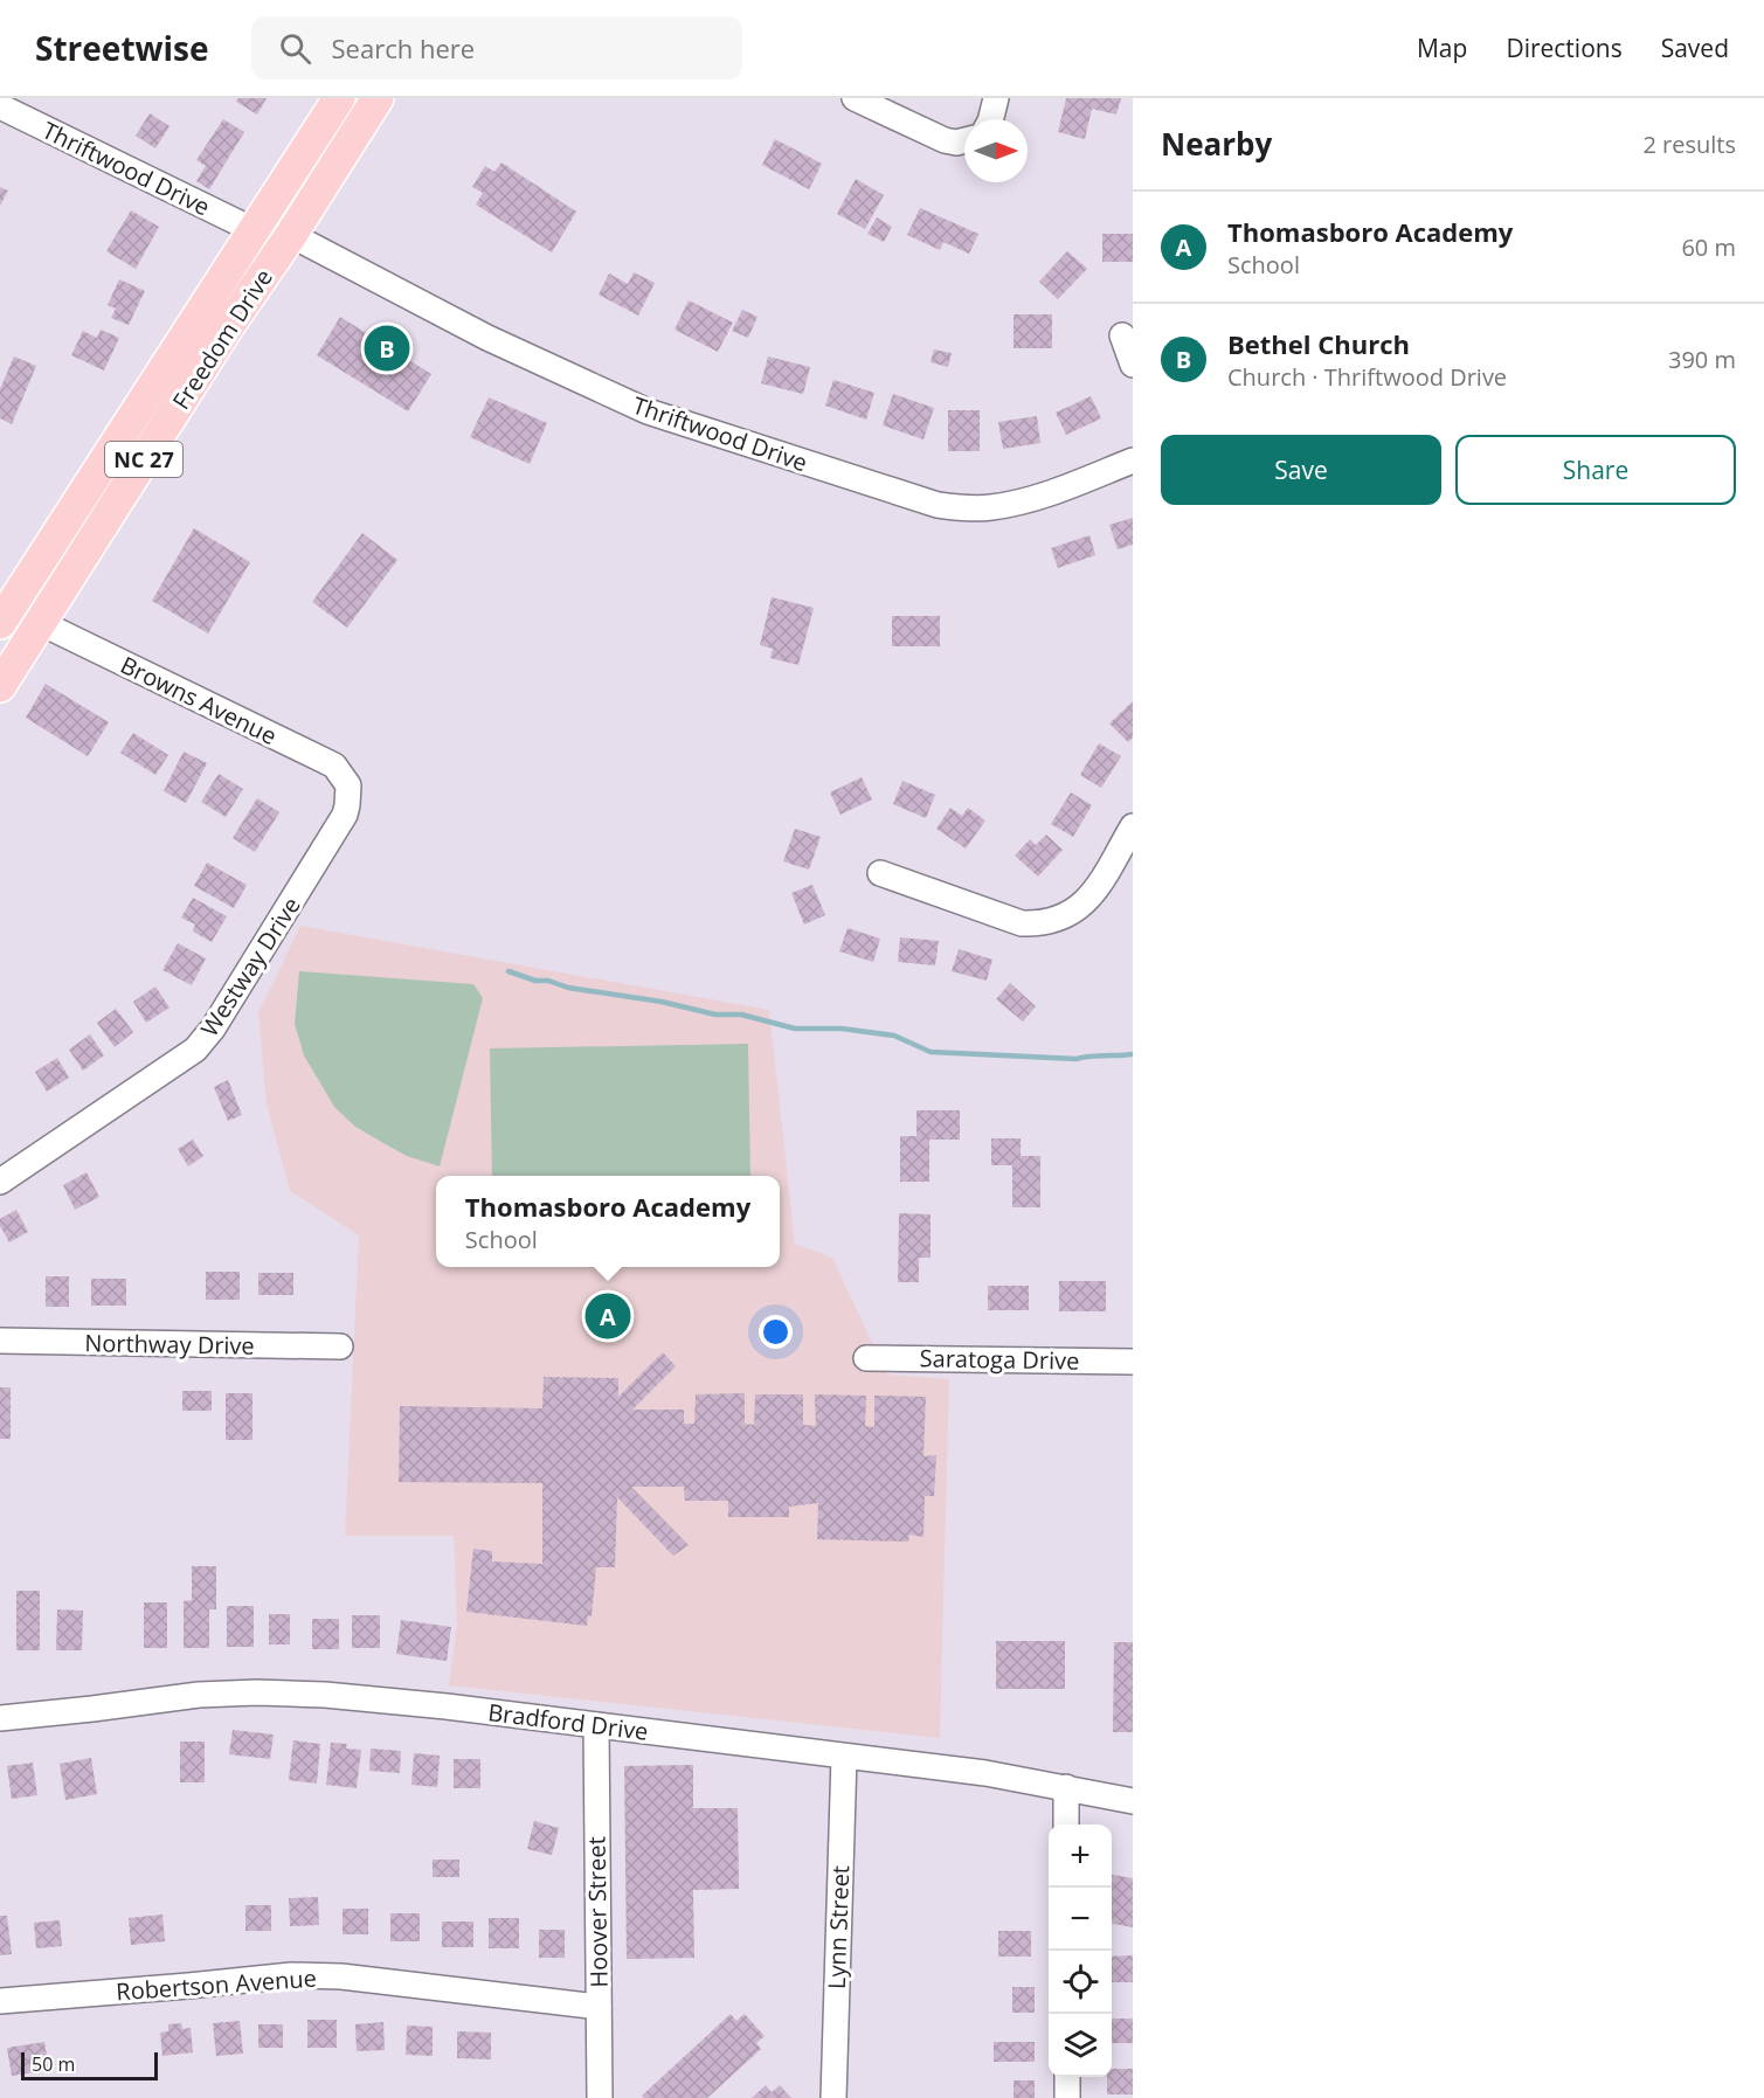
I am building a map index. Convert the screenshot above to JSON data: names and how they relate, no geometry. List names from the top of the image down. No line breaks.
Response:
{"streets":{"main road":["Freedom Drive","NC 27"],"street":["Thriftwood Drive","Browns Avenue","Westway Drive","Northway Drive","Saratoga Drive","Bradford Drive","Hoover Street","Lynn Street","Robertson Avenue"]},"crossings":[["Thriftwood Drive","Freedom Drive"],["Freedom Drive","Browns Avenue"],["Browns Avenue","Westway Drive"],["Bradford Drive","Hoover Street"],["Bradford Drive","Lynn Street"],["Hoover Street","Robertson Avenue"]],"scale_bar":"50 m","north":"right","page":{"header":"Streetwise","search":"Search here","nav":["Map","Directions","Saved"],"heading":["Nearby","2 results"],"list":[{"mark":"A","name":"Thomasboro Academy","note":"School","value":"60 m"},{"mark":"B","name":"Bethel Church","note":"Church · Thriftwood Drive","value":"390 m"}],"pins":["B","A"],"buttons":["Save","Share"],"popup":["Thomasboro Academy","School"],"map_buttons":["+","−"],"scale":"50 m"}}
